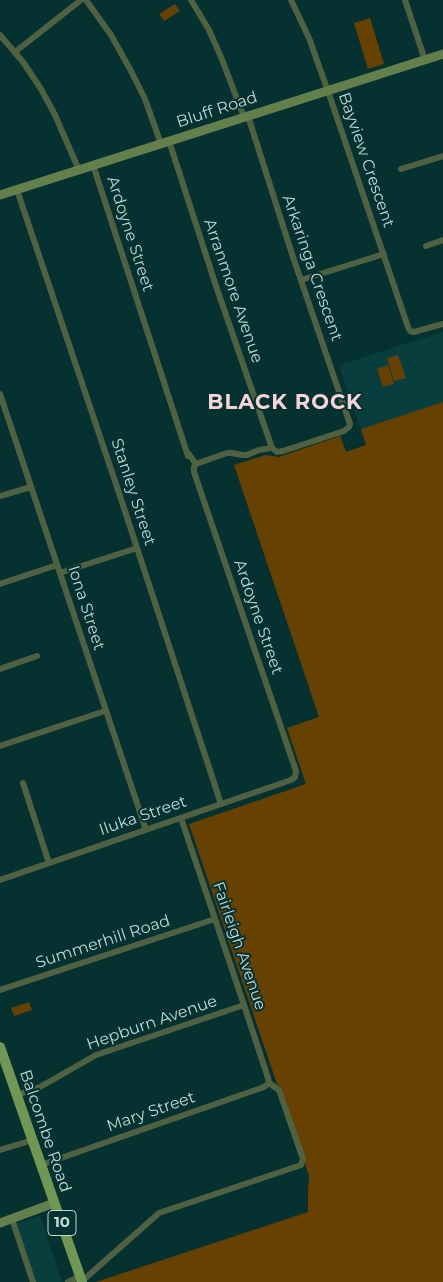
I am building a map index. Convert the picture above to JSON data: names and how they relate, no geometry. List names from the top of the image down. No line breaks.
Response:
{"streets":{"main road":["Bluff Road","Balcombe Road","10"],"street":["Bayview Crescent","Ardoyne Street","Arkaringa Crescent","Arranmore Avenue","Stanley Street","Iona Street","Iluka Street","Summerhill Road","Fairleigh Avenue","Hepburn Avenue","Mary Street"]},"crossings":[["Bluff Road","Bayview Crescent"],["Bluff Road","Ardoyne Street"],["Bluff Road","Arkaringa Crescent"],["Bluff Road","Arranmore Avenue"],["Bluff Road","Stanley Street"],["Ardoyne Street","Iluka Street"],["Arkaringa Crescent","Arranmore Avenue"],["Stanley Street","Iluka Street"],["Iona Street","Iluka Street"],["Iluka Street","Fairleigh Avenue"],["Summerhill Road","Fairleigh Avenue"],["Fairleigh Avenue","Hepburn Avenue"],["Fairleigh Avenue","Mary Street"],["Hepburn Avenue","Balcombe Road"],["Mary Street","Balcombe Road"]],"districts":["BLACK ROCK"]}
